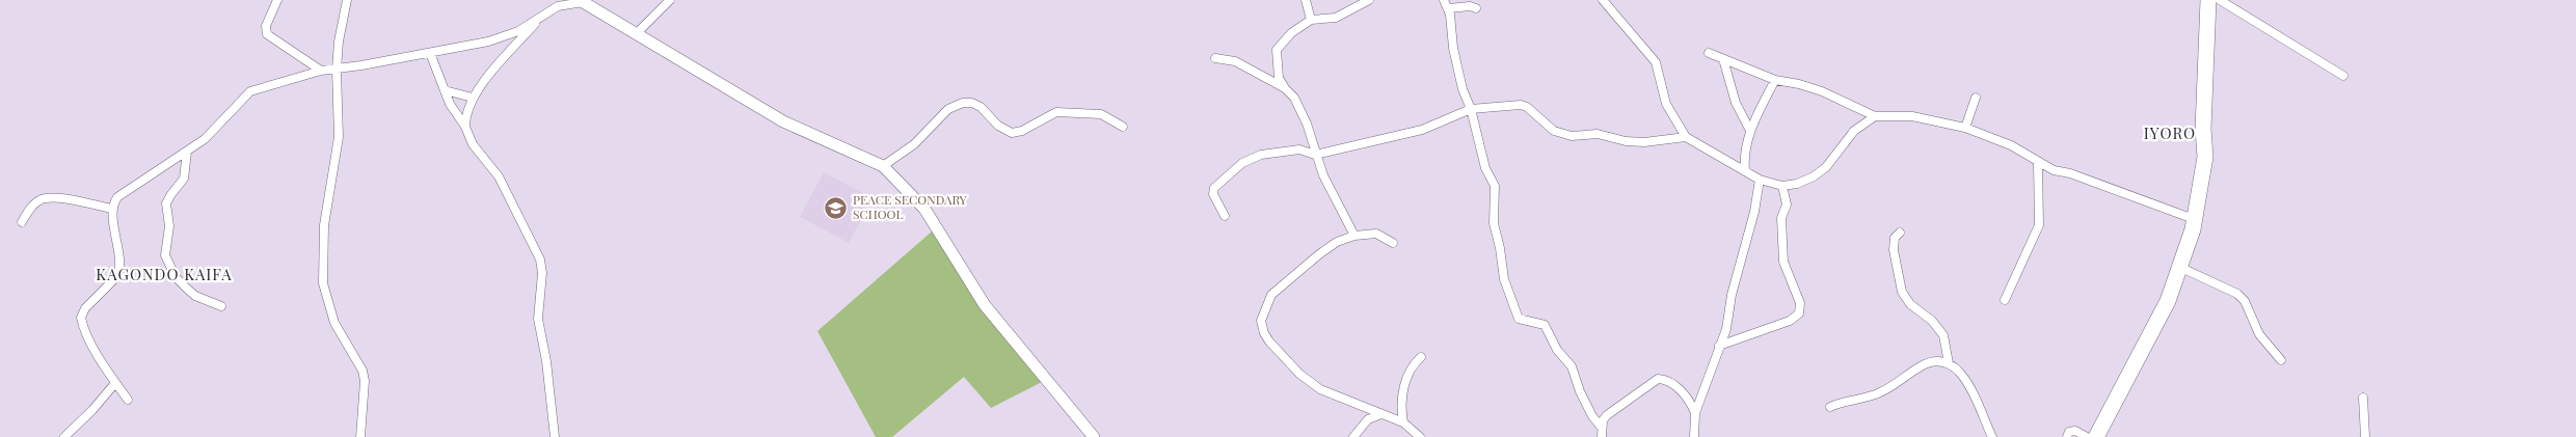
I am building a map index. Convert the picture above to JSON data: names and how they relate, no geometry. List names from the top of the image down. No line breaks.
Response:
{"districts":["IYORO","KAGONDO KAIFA"],"places":{"school or university":["PEACE SECONDARY SCHOOL"]}}
